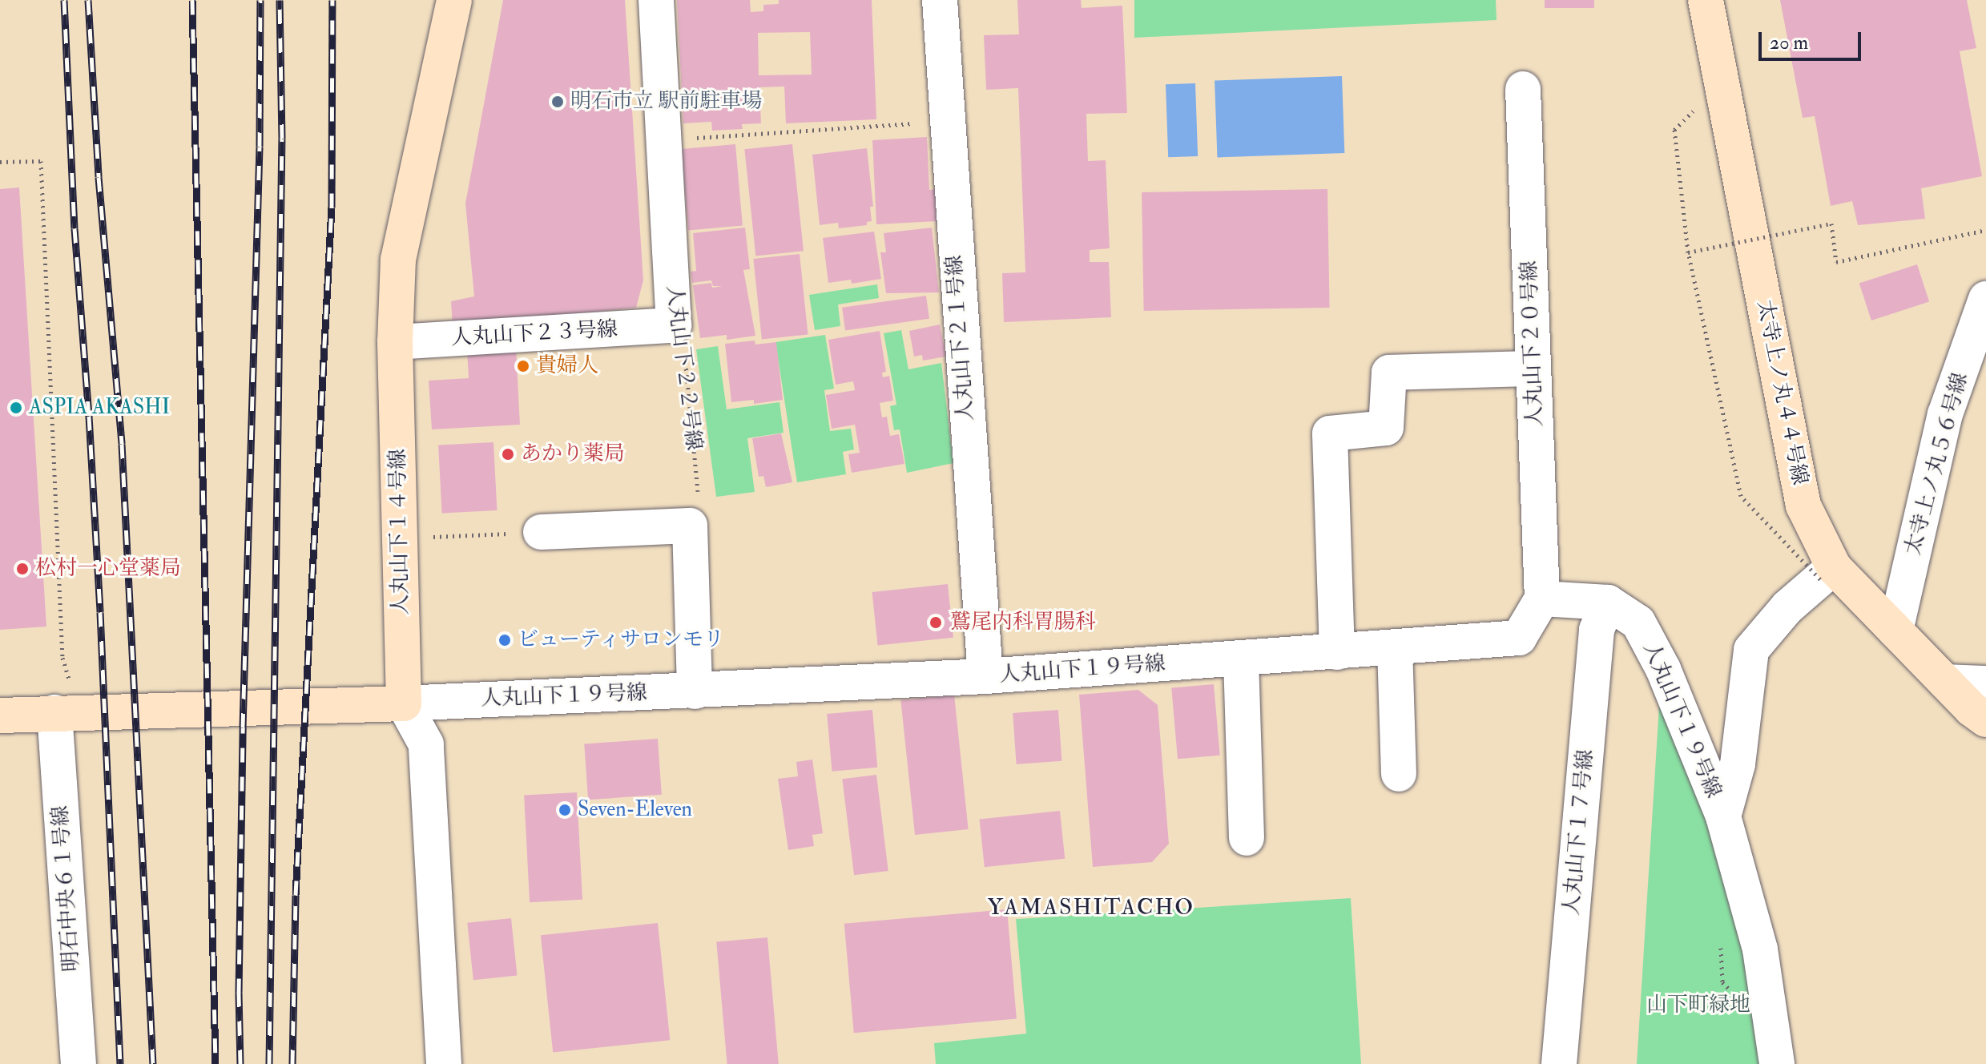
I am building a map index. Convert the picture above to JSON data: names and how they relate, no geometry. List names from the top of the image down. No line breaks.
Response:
{"streets":{"street":["人丸山下２３号線","人丸山下２１号線","人丸山下２０号線","人丸山下２２号線","太寺上ノ丸４４号線","太寺上ノ丸５６号線","人丸山下１４号線","人丸山下１９号線","人丸山下１７号線","明石中央６１号線"]},"crossings":[["人丸山下２３号線","人丸山下２２号線"],["人丸山下２３号線","人丸山下１４号線"],["人丸山下２１号線","人丸山下１９号線"],["人丸山下２０号線","人丸山下１９号線"],["太寺上ノ丸４４号線","太寺上ノ丸５６号線"],["太寺上ノ丸４４号線","人丸山下１９号線"],["人丸山下１４号線","人丸山下１９号線"],["人丸山下１９号線","人丸山下１７号線"],["人丸山下１９号線","明石中央６１号線"]],"districts":["YAMASHITACHO"],"parks":["山下町緑地"],"places":["明石市立 駅前駐車場","貴婦人","ASPIA AKASHI","あかり薬局","松村一心堂薬局","鷲尾内科胃腸科","ビューティサロンモリ","Seven-Eleven"],"scale_bar":"20 m"}
